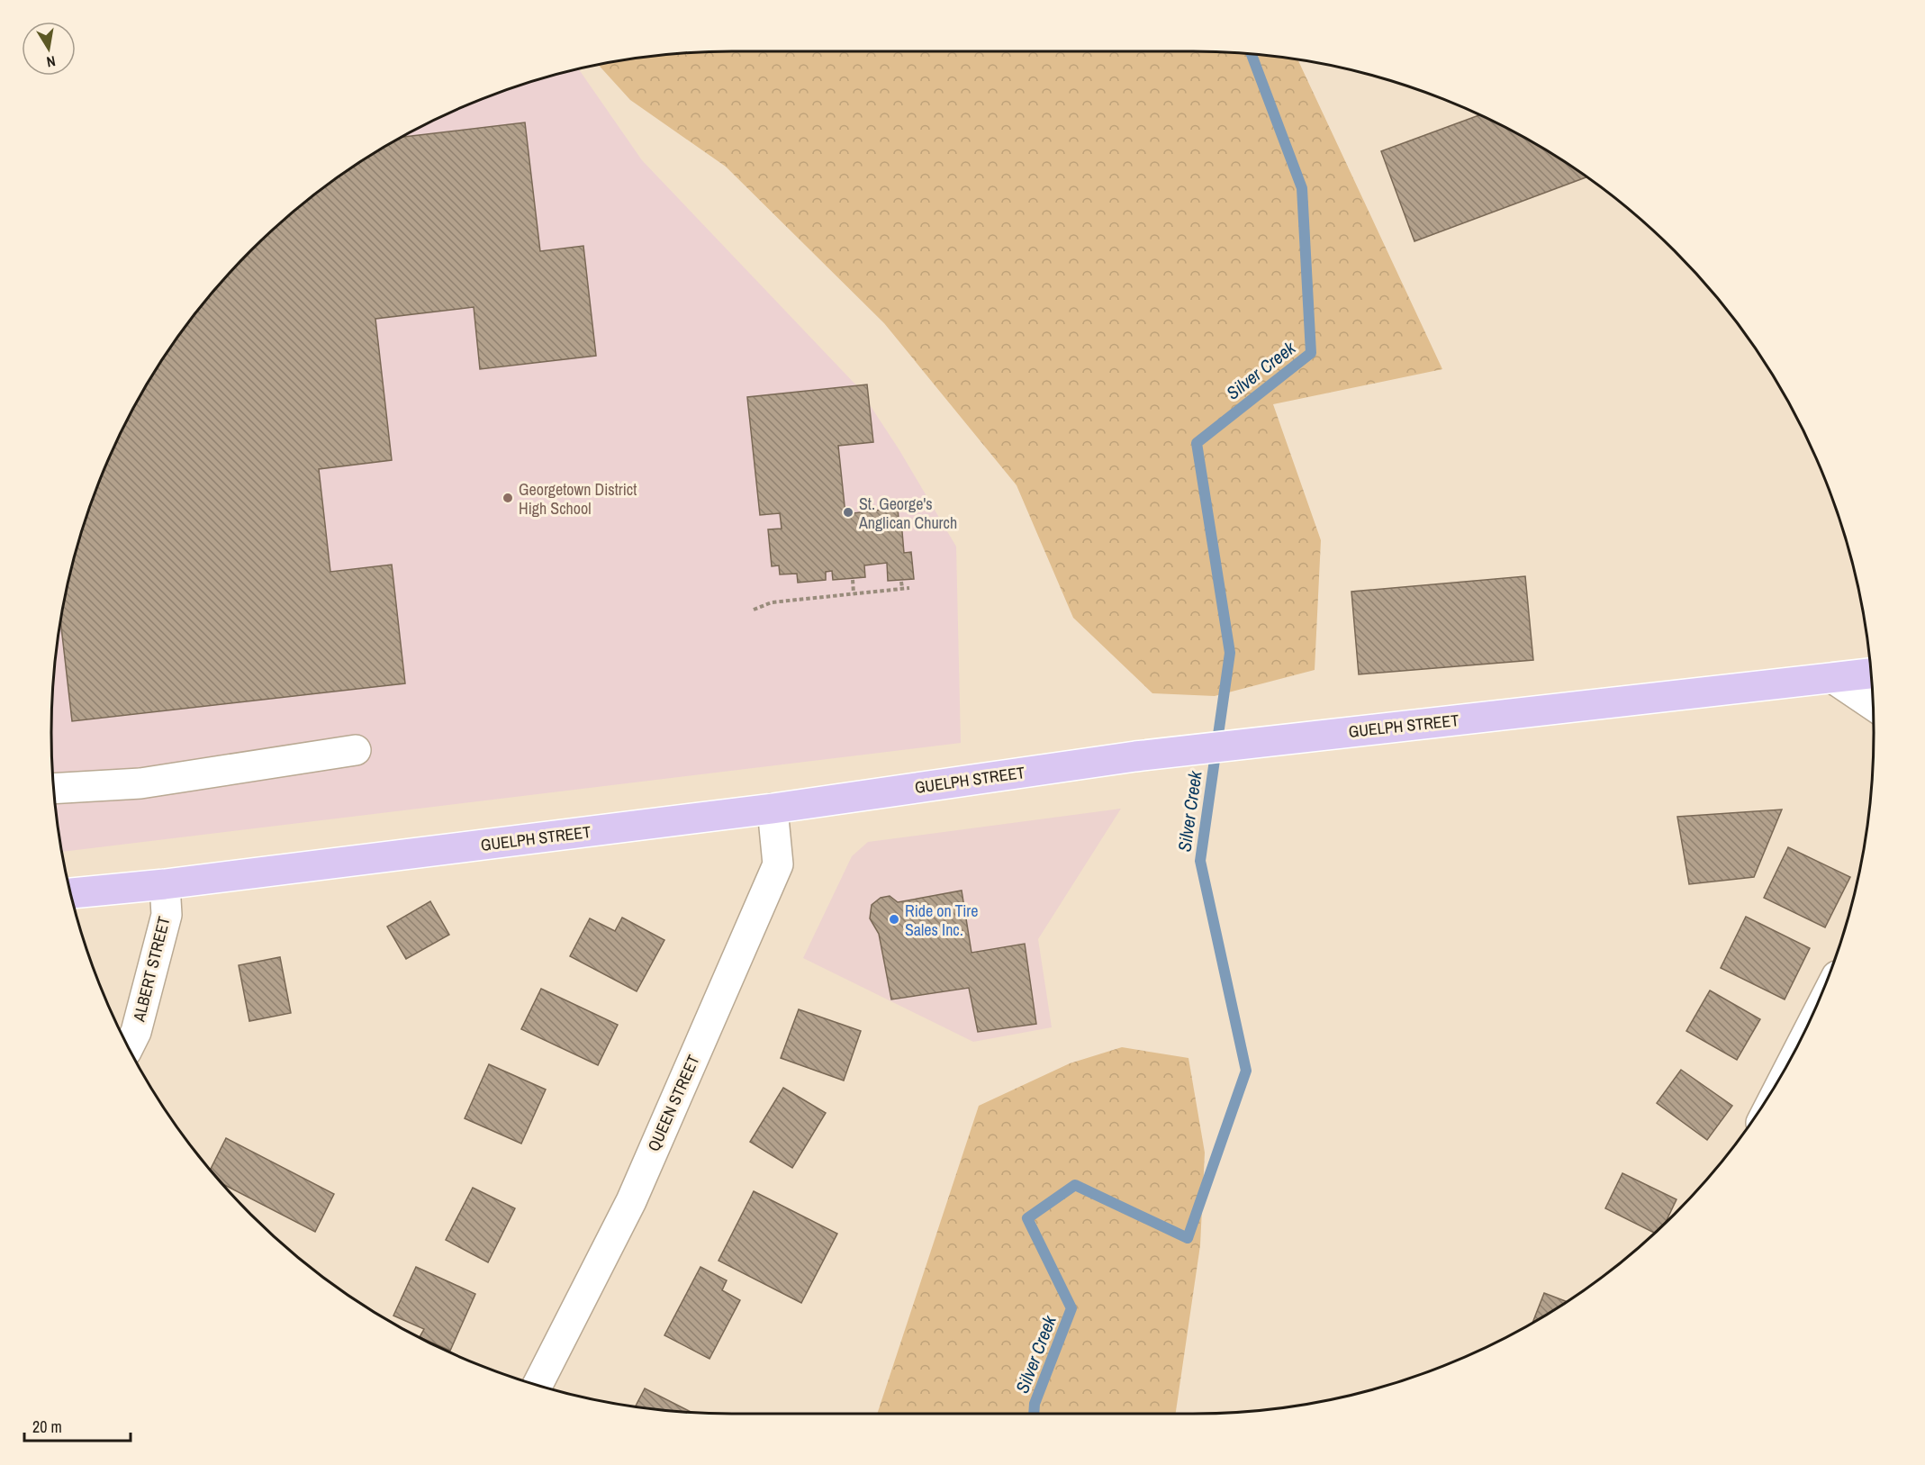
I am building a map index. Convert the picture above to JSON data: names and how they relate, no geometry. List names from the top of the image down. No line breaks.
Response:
{"streets":{"main road":["GUELPH STREET"],"street":["ALBERT STREET","QUEEN STREET"]},"crossings":[["GUELPH STREET","ALBERT STREET"],["GUELPH STREET","QUEEN STREET"]],"water":["Silver Creek"],"places":["Georgetown District High School","St. George's Anglican Church","Ride on Tire Sales Inc."],"scale_bar":"20 m","north":"bottom"}
